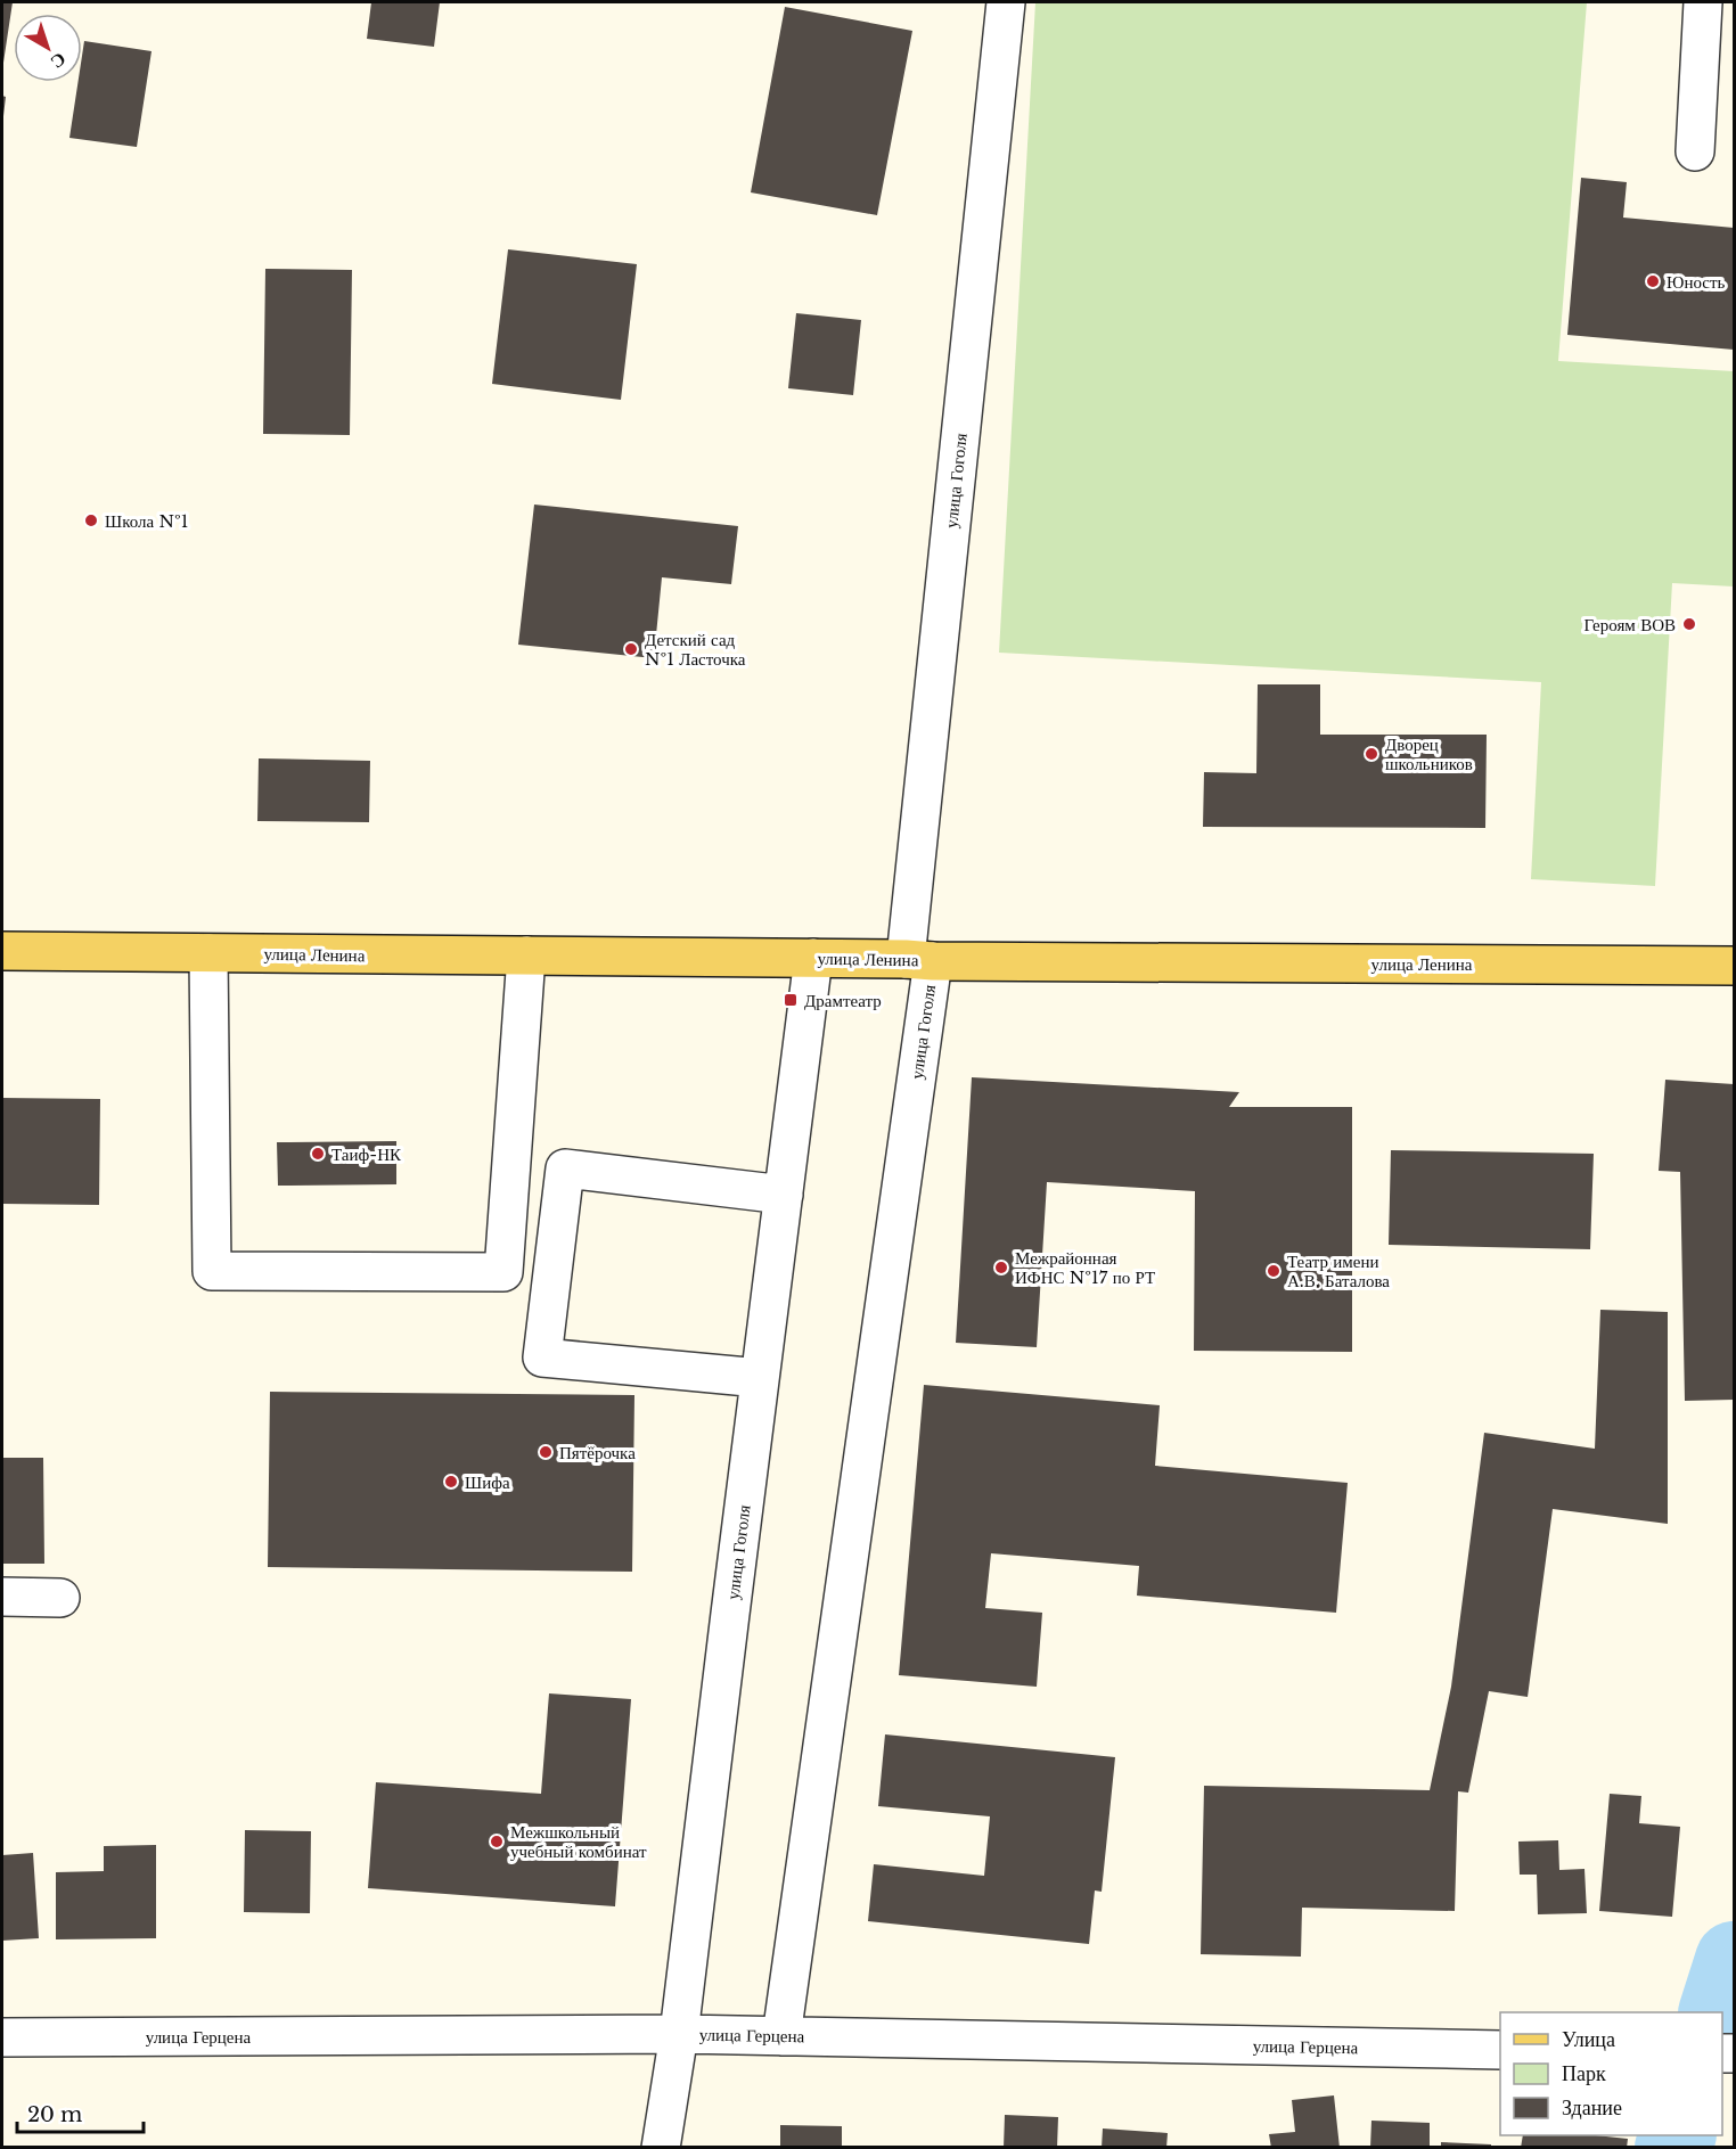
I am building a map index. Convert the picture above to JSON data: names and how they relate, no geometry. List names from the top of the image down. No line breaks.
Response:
{"streets":{"main road":["улица Ленина"],"street":["улица Гоголя","улица Герцена"]},"crossings":[["улица Гоголя","улица Ленина"],["улица Гоголя","улица Герцена"]],"places":{"other":["Юность","Школа №1","Героям ВОВ","Детский сад №1 Ласточка","Дворец школьников","Таиф-НК","Межрайонная ИФНС №17 по РТ","Театр имени А.В. Баталова","Пятёрочка","Шифа","Межшкольный учебный комбинат"],"transit":["Драмтеатр"]},"legend":["Улица","Парк","Здание"],"scale_bar":"20 m","north":"bottom right"}
